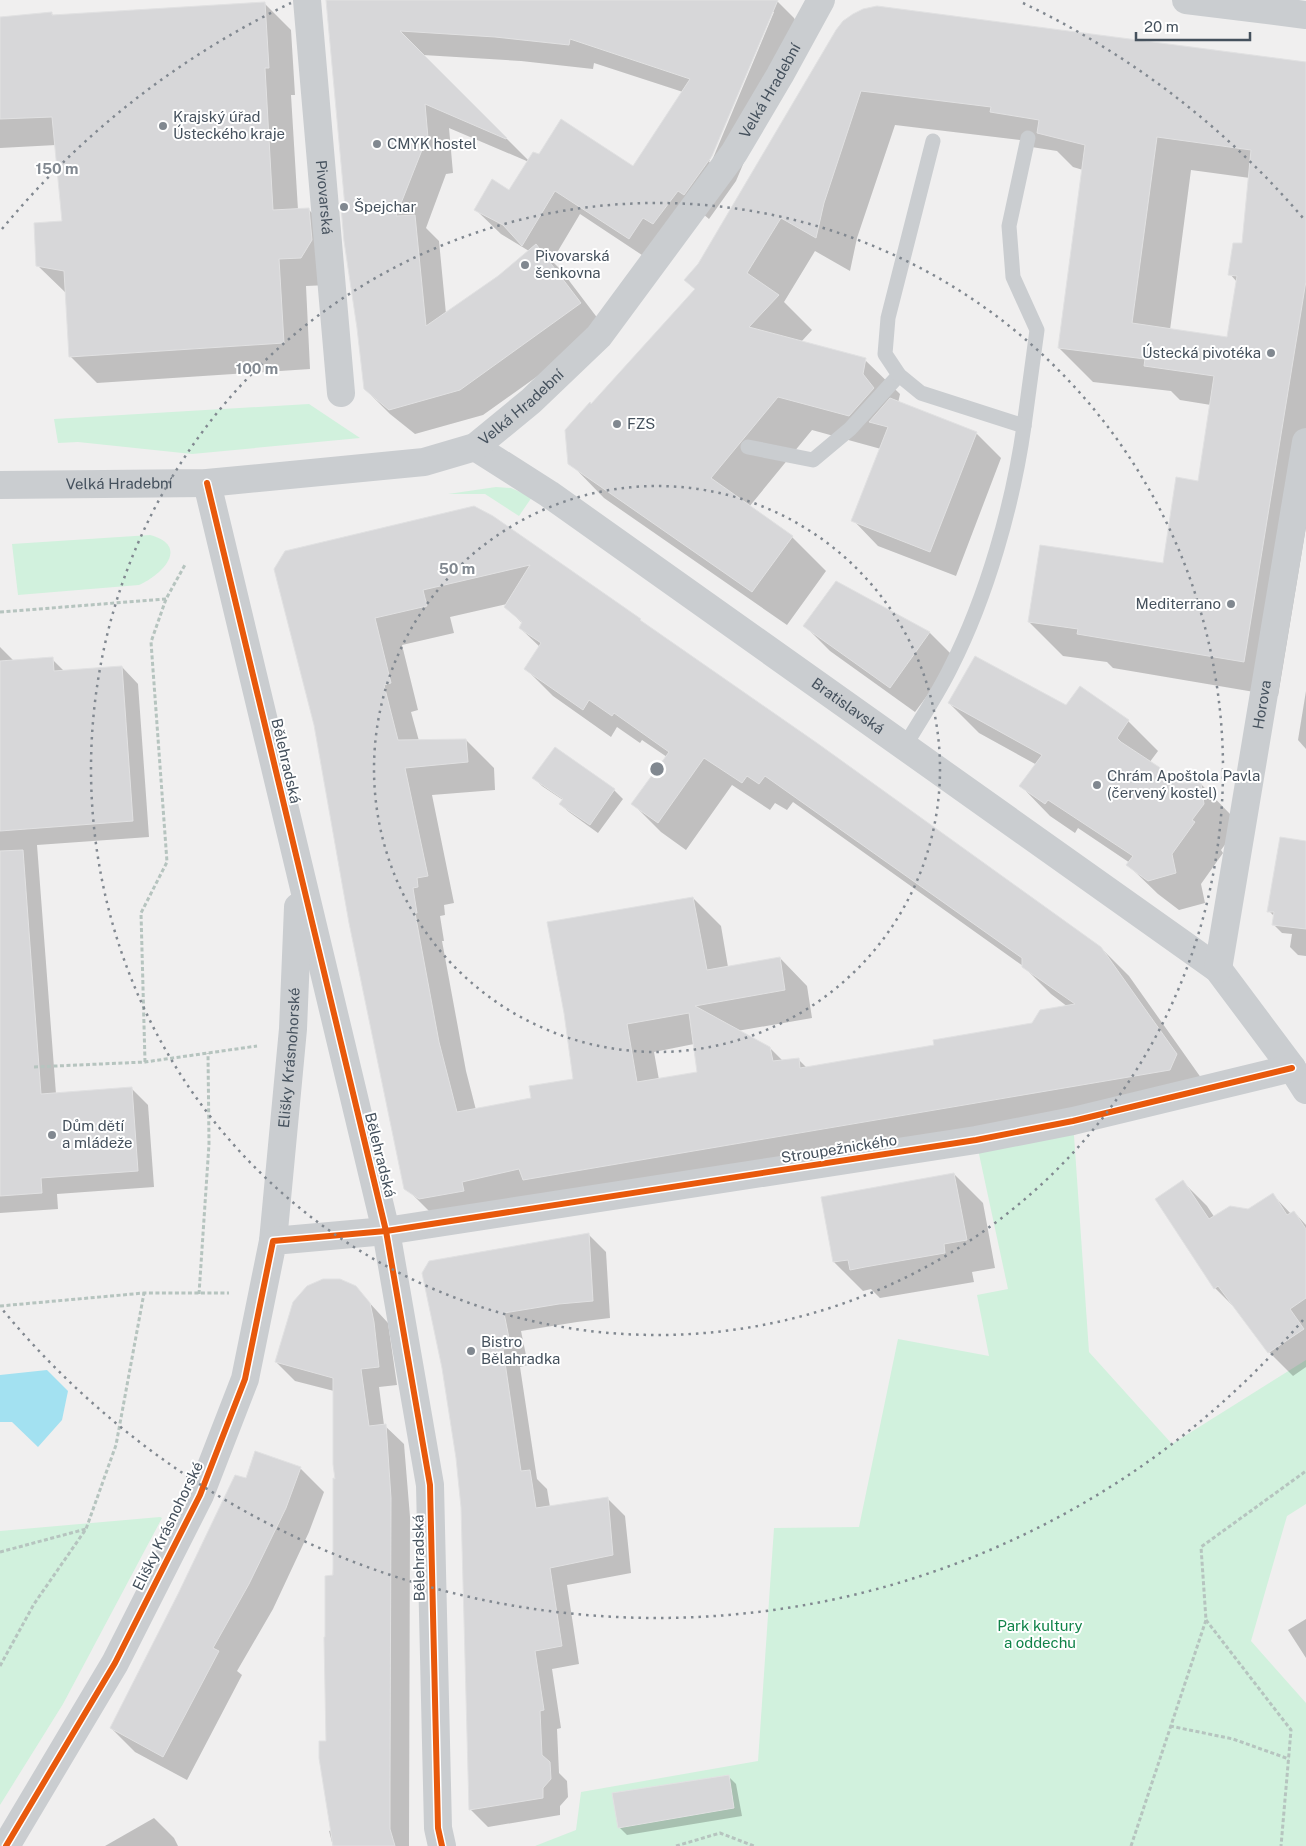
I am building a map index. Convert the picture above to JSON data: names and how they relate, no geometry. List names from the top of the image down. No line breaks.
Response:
{"streets":{"street":["Velká Hradební","Pivovarská","Horova","Bratislavská","Bělehradská","Elišky Krásnohorské","Stroupežnického"]},"crossings":[["Velká Hradební","Bratislavská"],["Velká Hradební","Bělehradská"],["Horova","Bratislavská"],["Bratislavská","Stroupežnického"],["Bělehradská","Elišky Krásnohorské"],["Bělehradská","Stroupežnického"]],"parks":["Park kultury a oddechu"],"places":["Krajský úřad Ústeckého kraje","CMYK hostel","Špejchar","Pivovarská šenkovna","Ústecká pivotéka","FZS","Mediterrano","Chrám Apoštola Pavla (červený kostel)","Dům dětí a mládeže","Bistro Bělahradka"],"scale_bar":"20 m","rings":["150 m","100 m","50 m"]}
